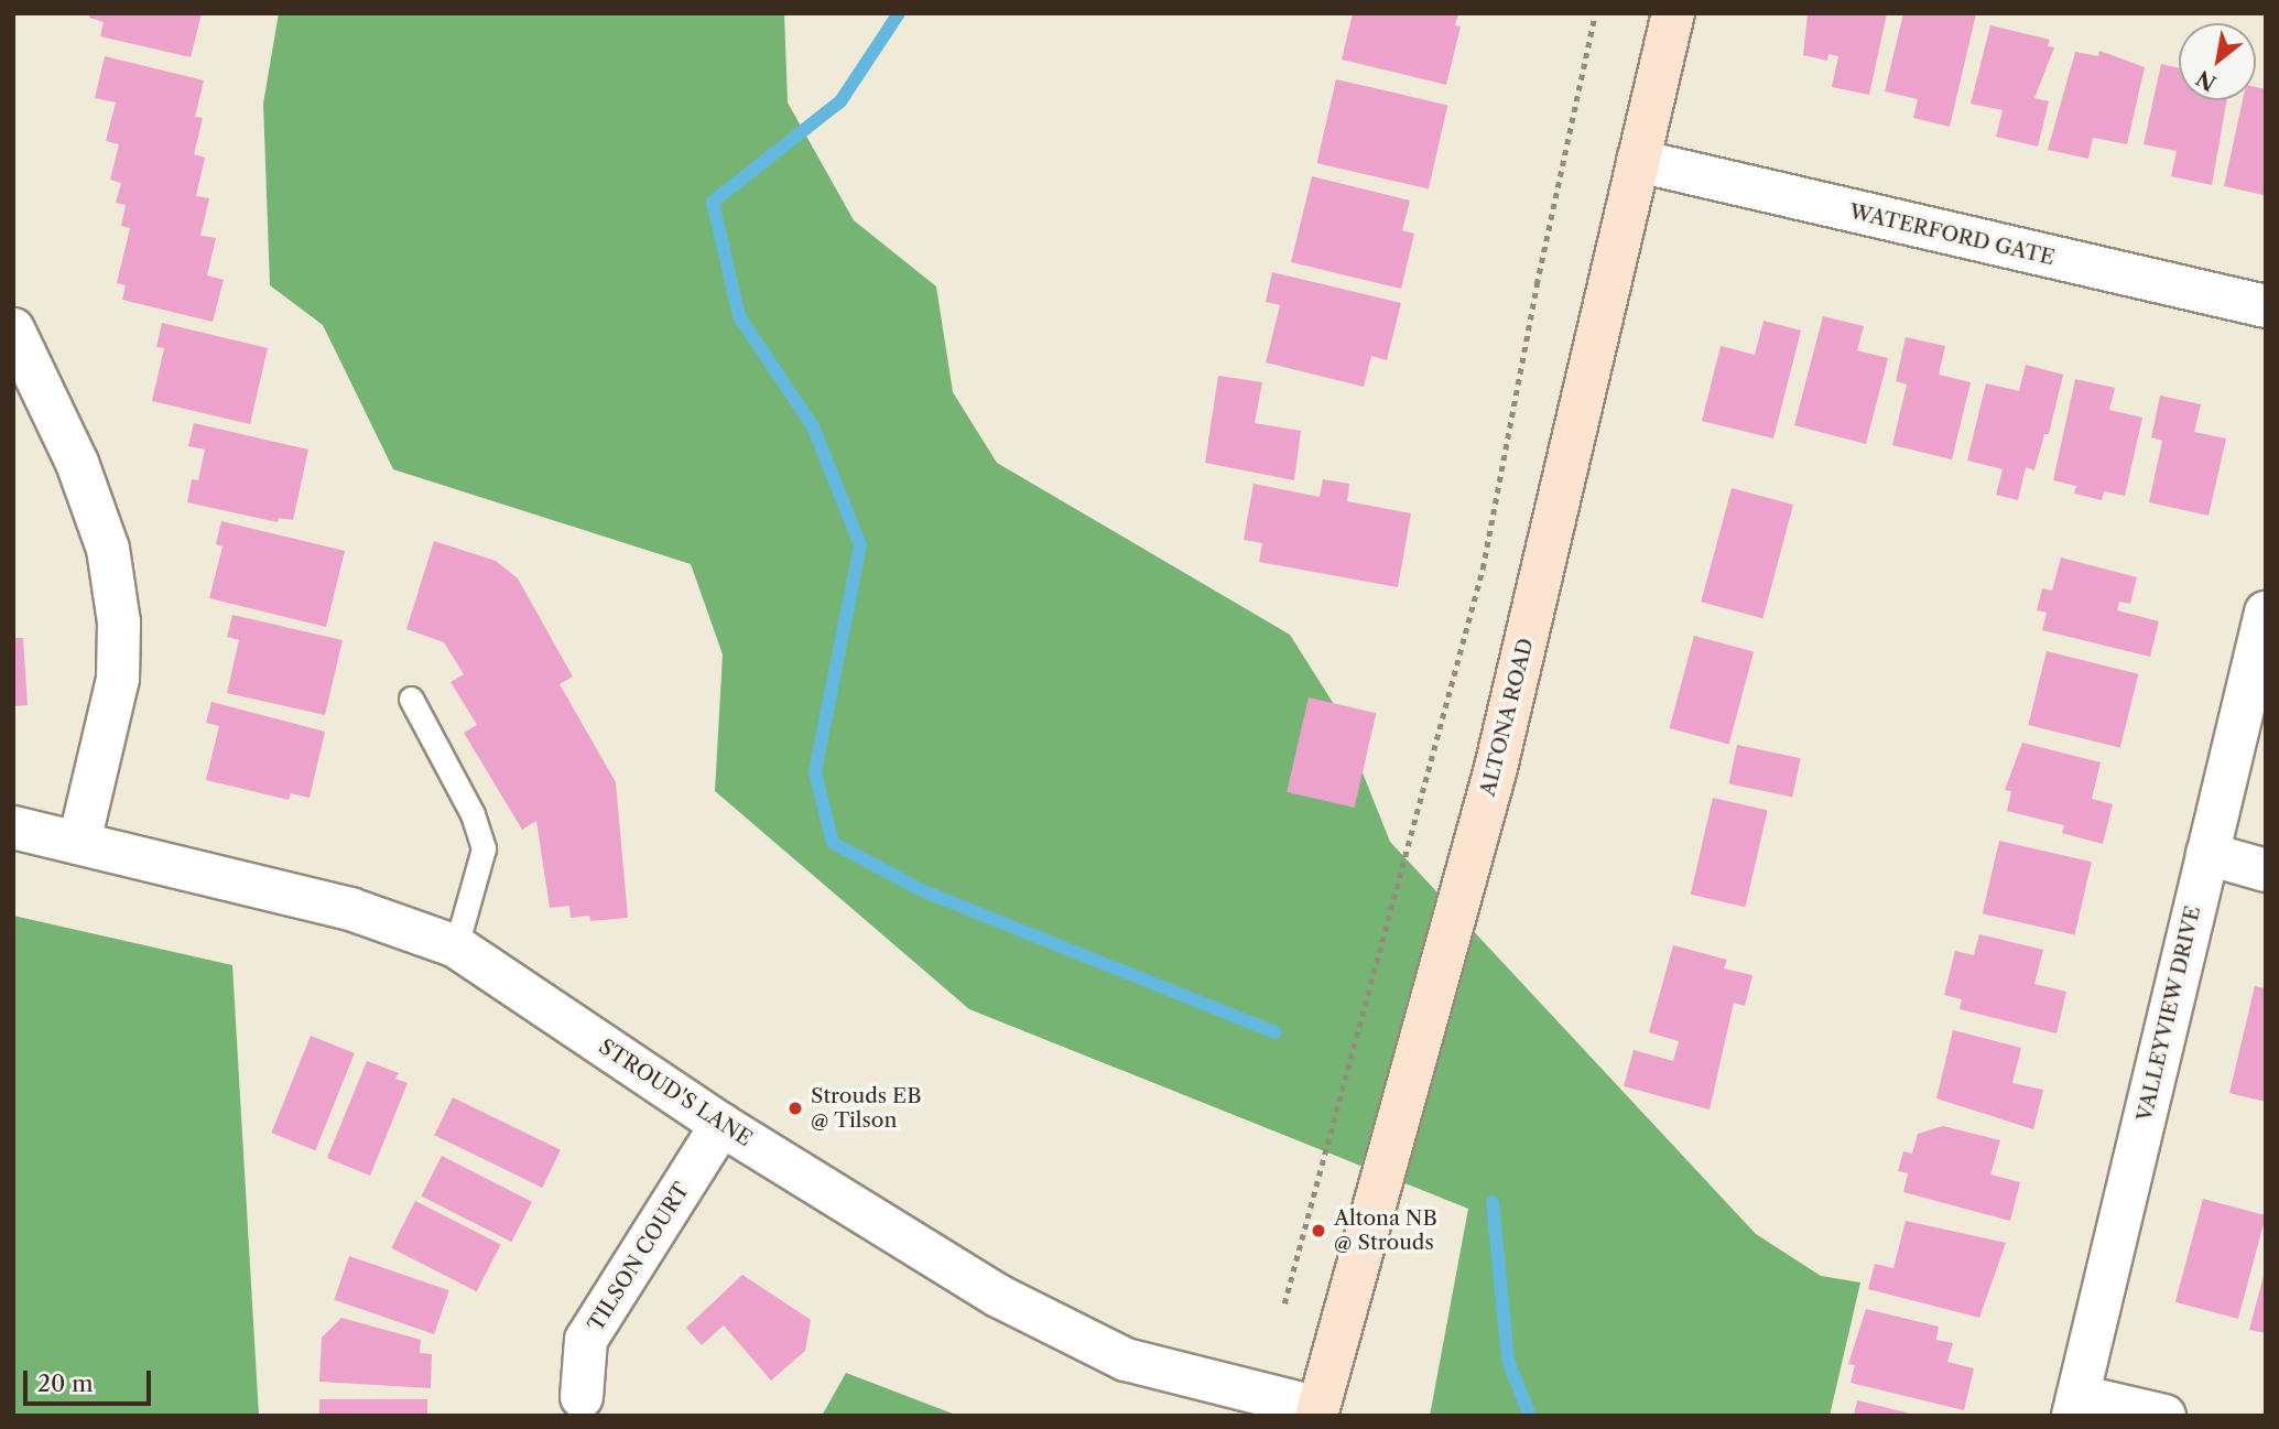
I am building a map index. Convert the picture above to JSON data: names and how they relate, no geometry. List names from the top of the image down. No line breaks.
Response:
{"streets":{"main road":["ALTONA ROAD"],"street":["WATERFORD GATE","VALLEYVIEW DRIVE","STROUD'S LANE","TILSON COURT"]},"crossings":[["WATERFORD GATE","ALTONA ROAD"],["ALTONA ROAD","STROUD'S LANE"],["STROUD'S LANE","TILSON COURT"]],"places":["Strouds EB @ Tilson","Altona NB @ Strouds"],"scale_bar":"20 m","north":"bottom left"}
